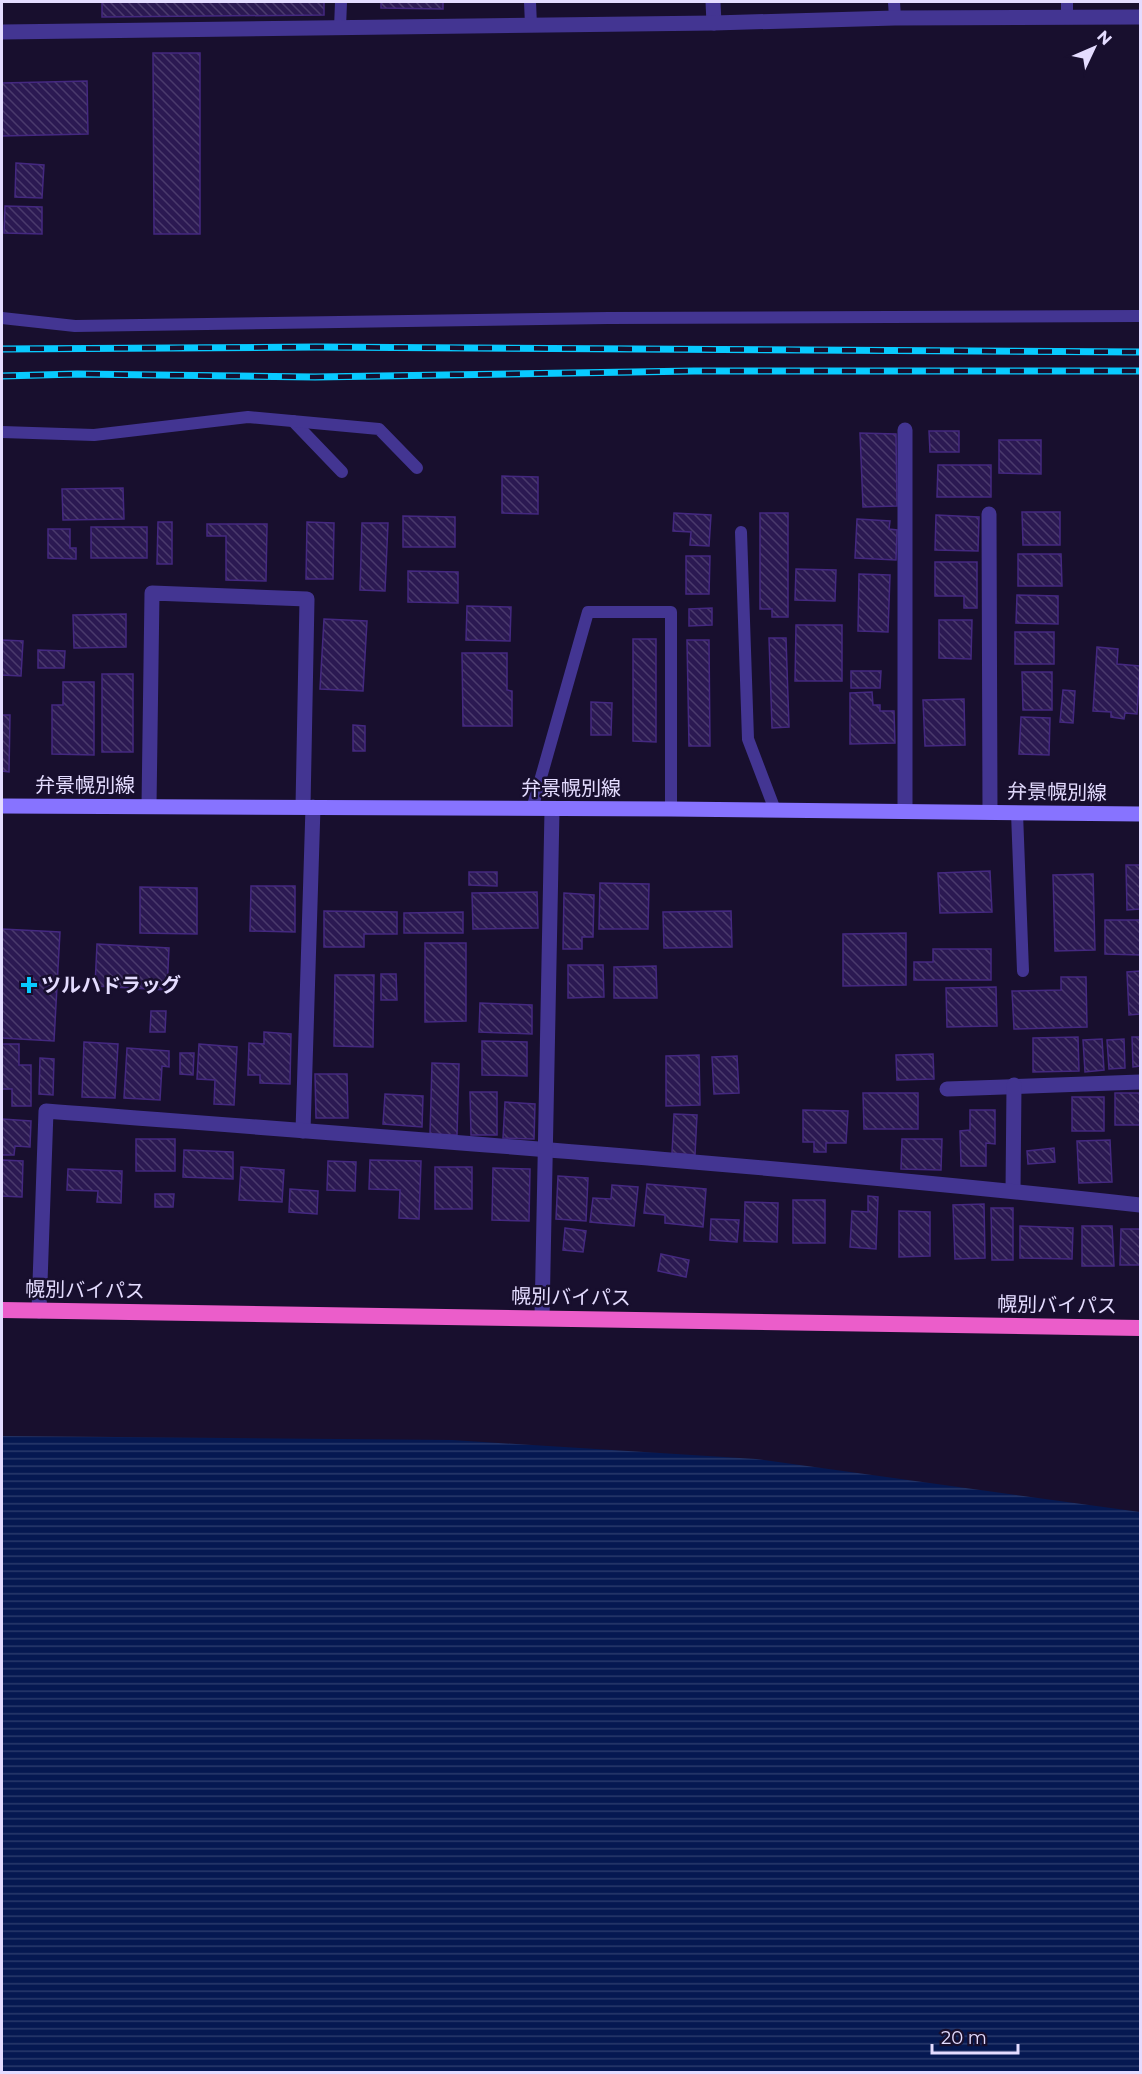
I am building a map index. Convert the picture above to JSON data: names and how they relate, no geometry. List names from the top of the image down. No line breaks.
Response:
{"streets":{"highway":["幌別バイパス"],"main road":["弁景幌別線"]},"places":{"health":["ツルハドラッグ"]},"scale_bar":"20 m","north":"top right"}
